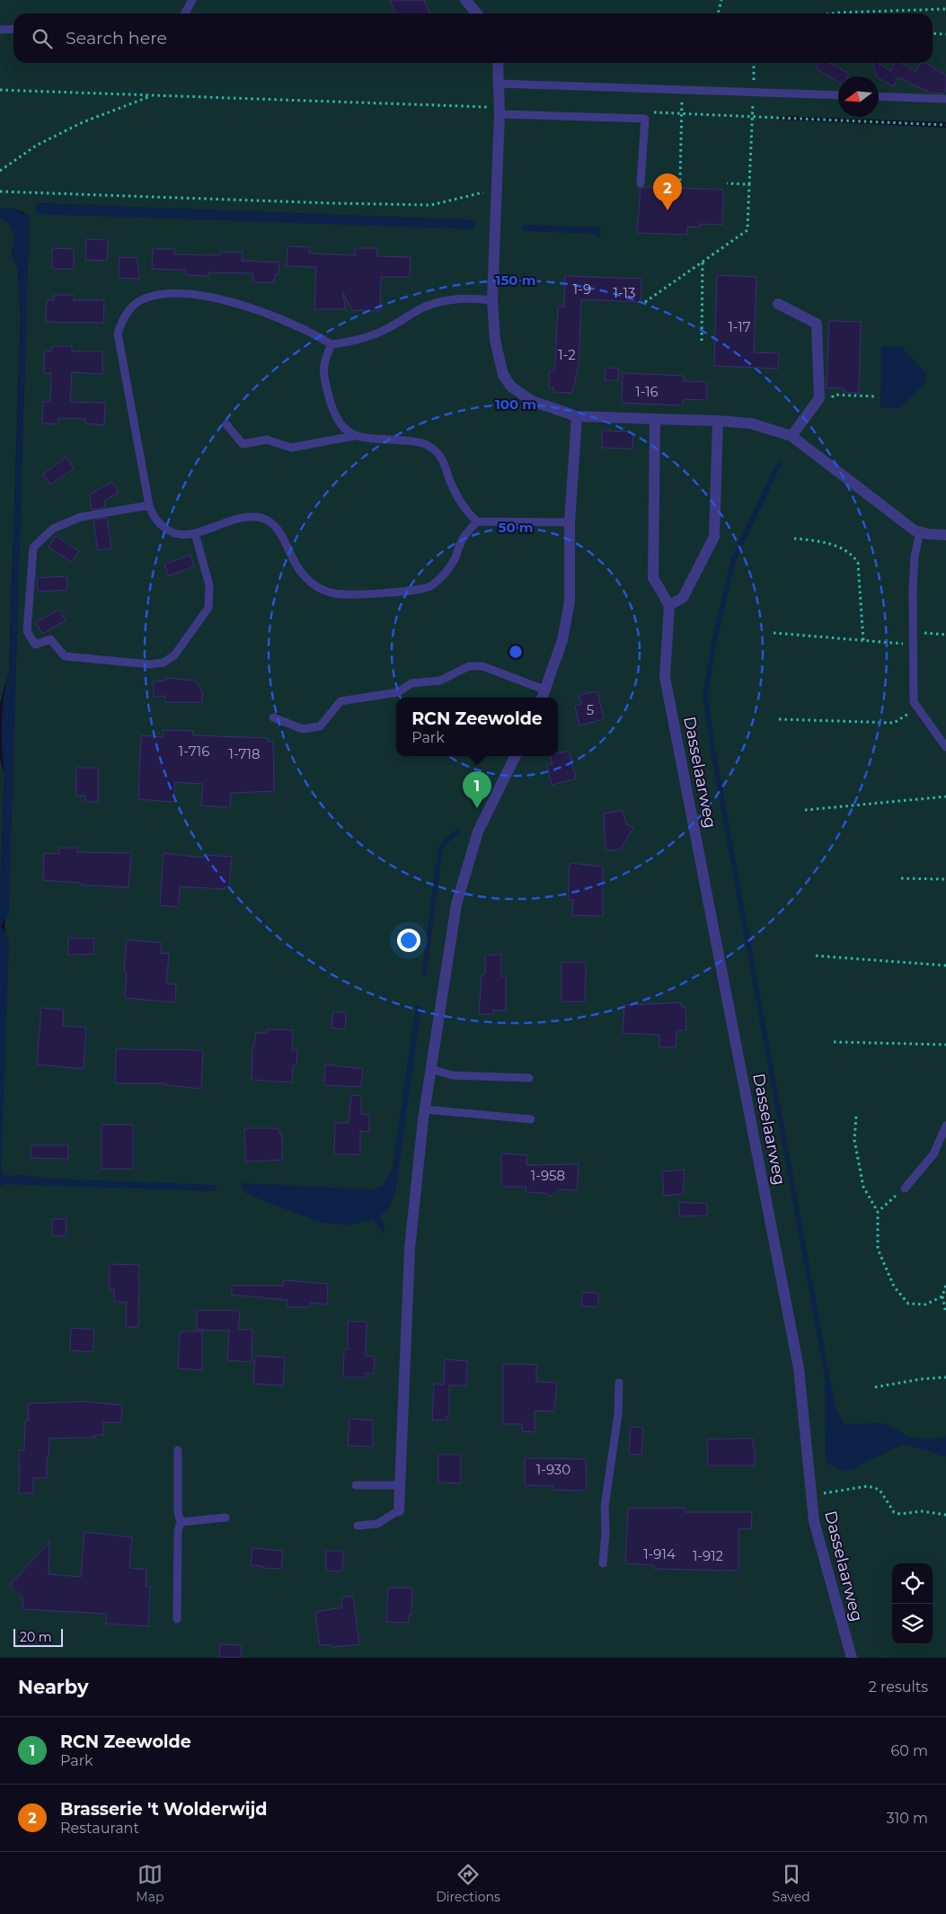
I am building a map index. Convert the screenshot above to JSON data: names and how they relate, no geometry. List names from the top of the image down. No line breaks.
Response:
{"streets":{"street":["Dasselaarweg"]},"house_numbers":["1-9","1-13","1-17","1-2","1-16","5","1-716","1-718","1-958","1-930","1-914","1-912"],"scale_bar":"20 m","north":"left","page":{"search":"Search here","pins":["2","1"],"popup":["RCN Zeewolde","Park"],"scale":"20 m","heading":["Nearby","2 results"],"list":[{"mark":"1","name":"RCN Zeewolde","note":"Park","value":"60 m"},{"mark":"2","name":"Brasserie 't Wolderwijd","note":"Restaurant","value":"310 m"}],"nav":["Map","Directions","Saved"]},"rings":["150 m","100 m","50 m"]}
